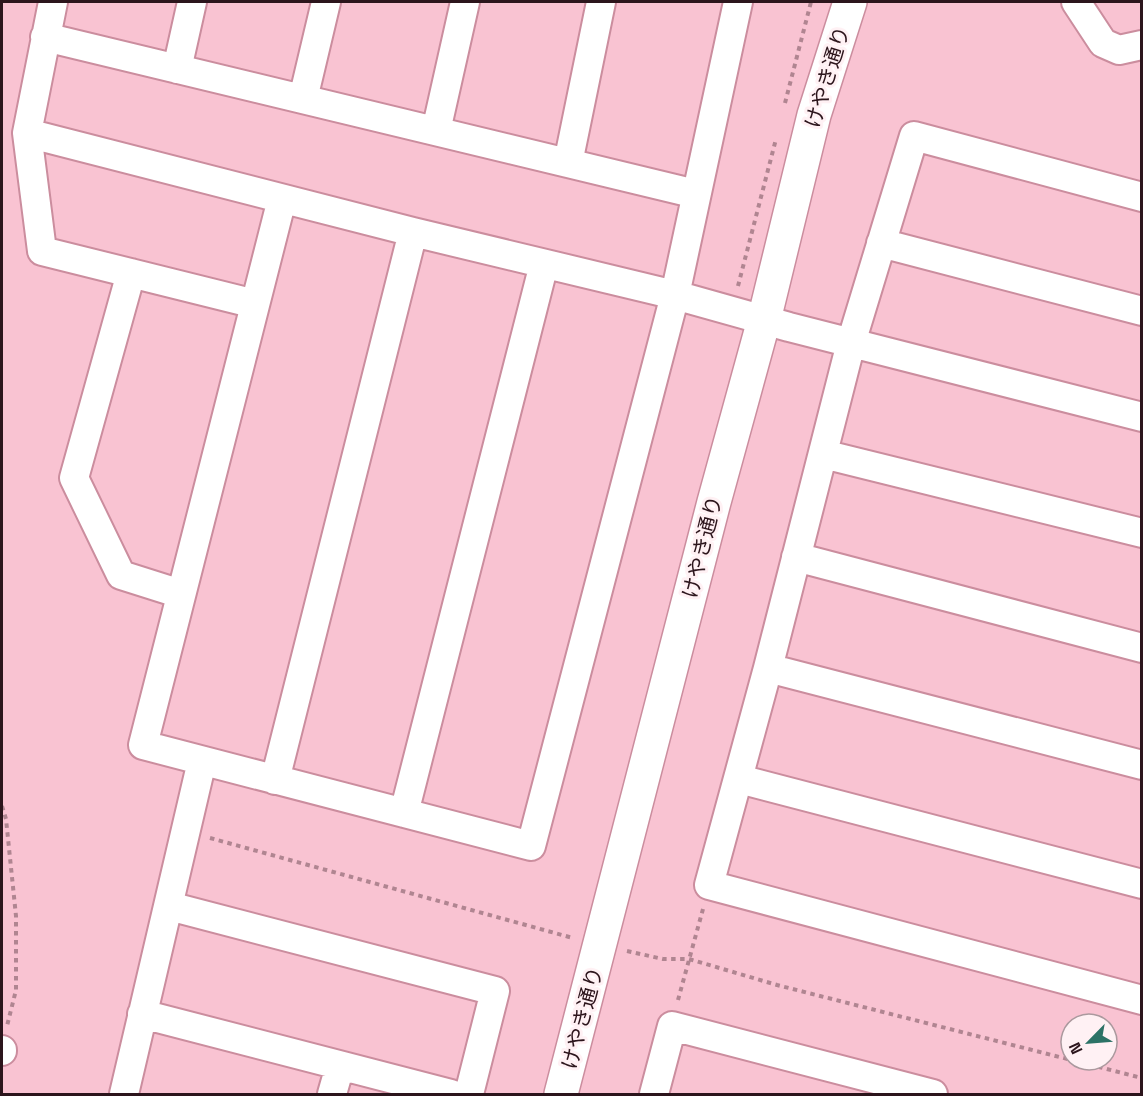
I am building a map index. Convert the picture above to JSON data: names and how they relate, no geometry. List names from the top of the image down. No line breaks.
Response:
{"streets":{"street":["けやき通り"]},"north":"bottom left"}
